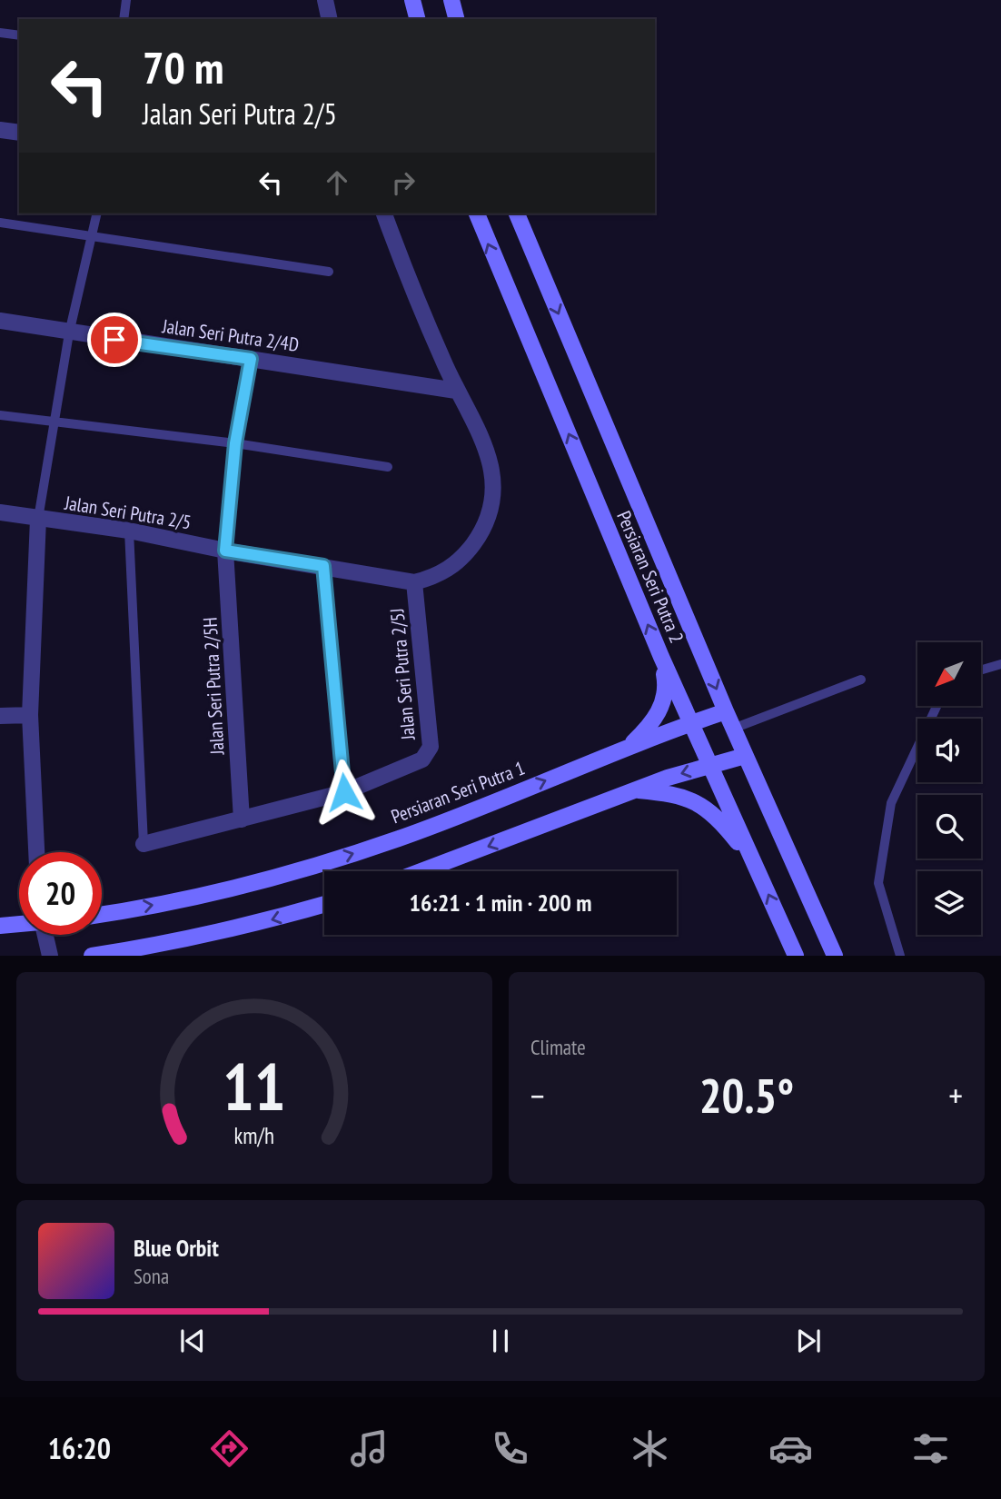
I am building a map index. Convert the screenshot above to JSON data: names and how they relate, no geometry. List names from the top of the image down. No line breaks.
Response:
{"streets":{"street":["Jalan Seri Putra 2/4D","Jalan Seri Putra 2/5","Persiaran Seri Putra 2","Jalan Seri Putra 2/5J","Jalan Seri Putra 2/5H","Persiaran Seri Putra 1"]},"crossings":[["Jalan Seri Putra 2/4D","Jalan Seri Putra 2/5"],["Jalan Seri Putra 2/5","Jalan Seri Putra 2/5J"],["Jalan Seri Putra 2/5","Jalan Seri Putra 2/5H"],["Persiaran Seri Putra 2","Persiaran Seri Putra 1"]],"north":"bottom left","page":{"turn":["70 m","Jalan Seri Putra 2/5"],"limit":"20","trip":"16:21 · 1 min · 200 m","tile":"Climate","heat":["−","20.5°","+"],"song":["Blue Orbit","Sona"],"tabs":"16:20","gauge":["11","km/h"]}}
